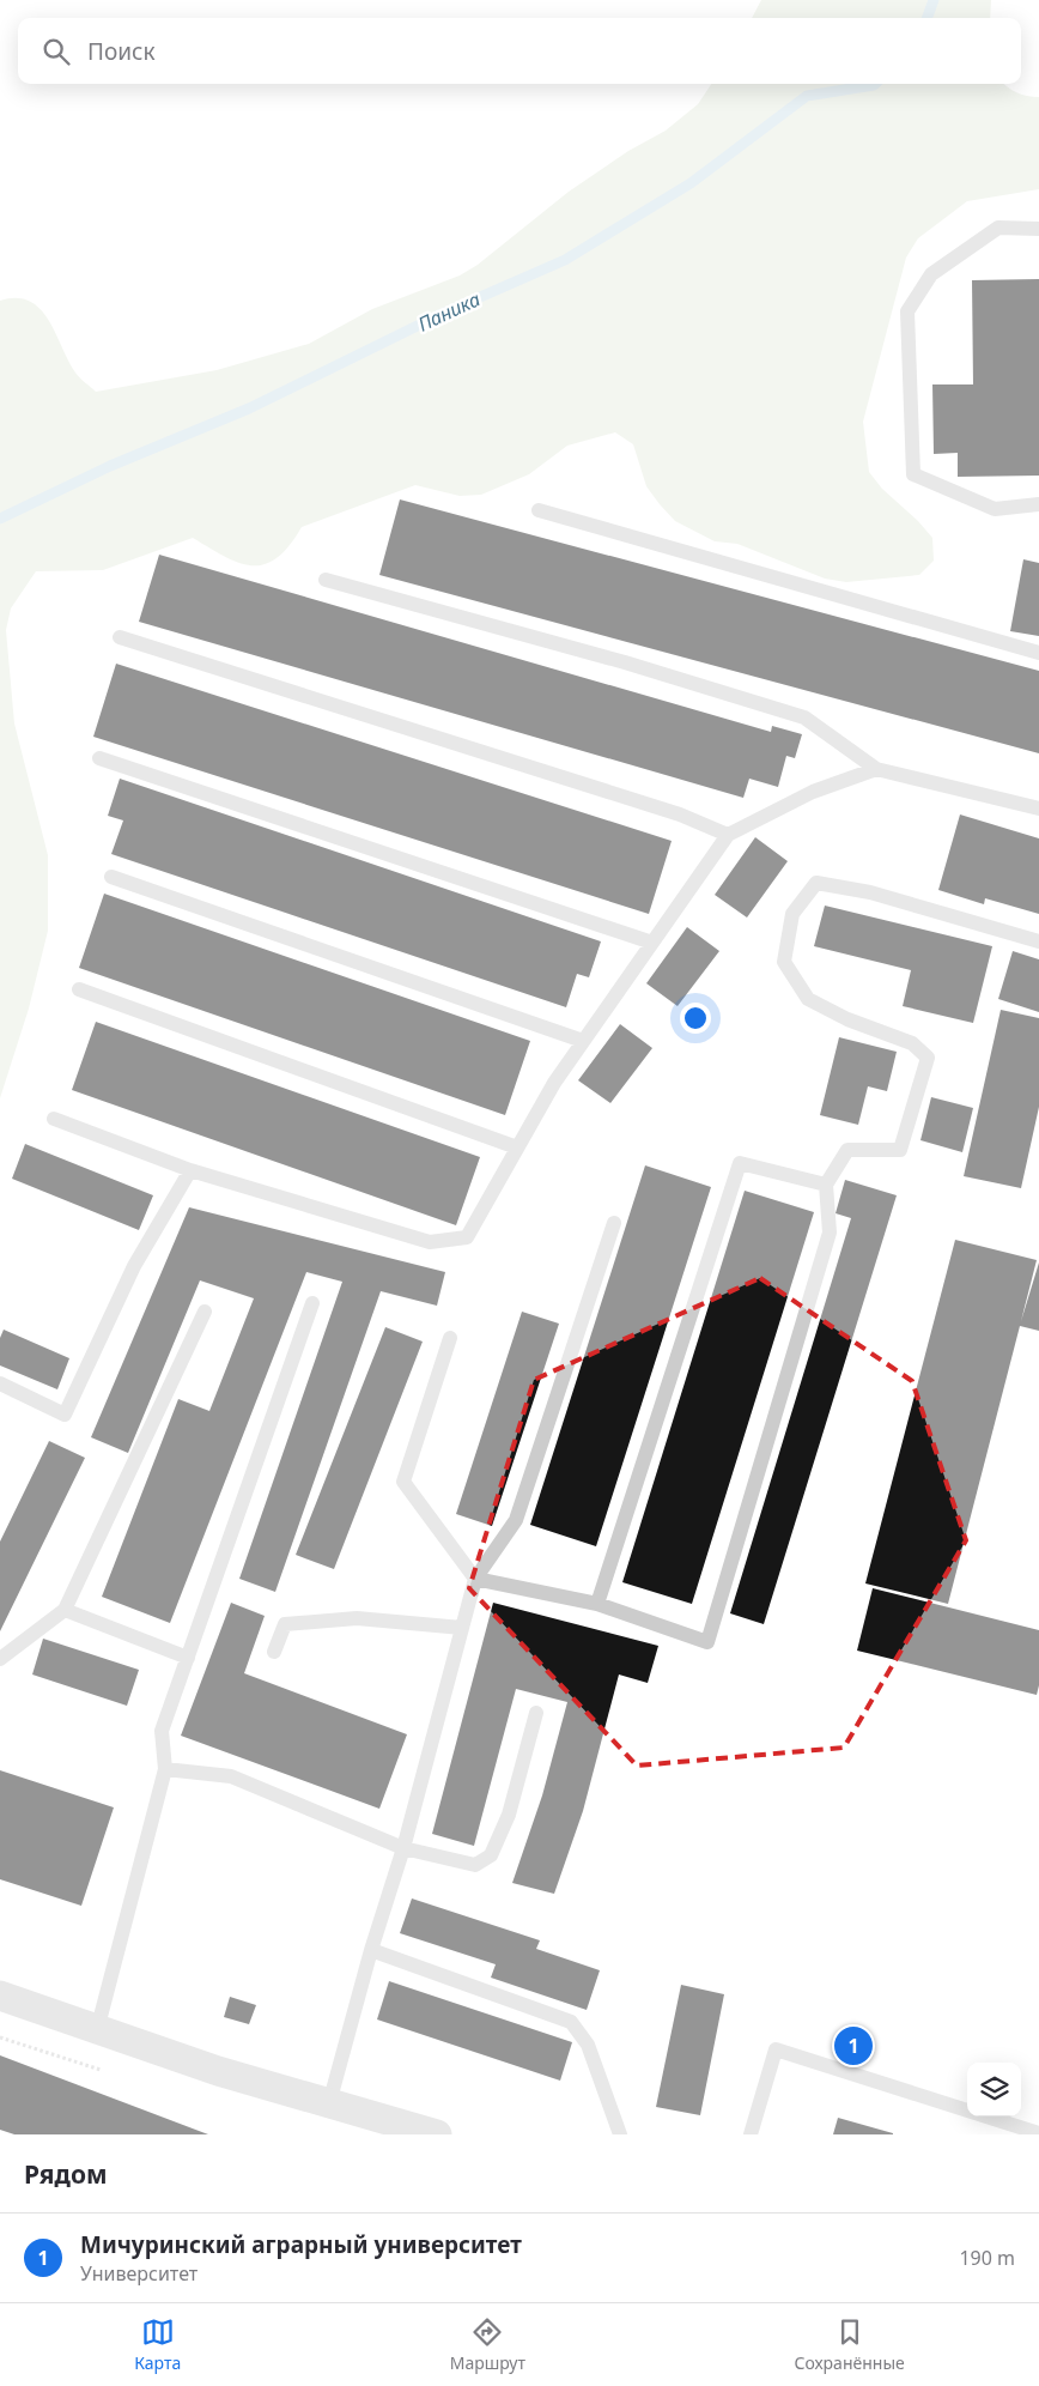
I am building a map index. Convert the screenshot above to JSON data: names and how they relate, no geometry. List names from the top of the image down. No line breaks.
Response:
{"water":["Паника"],"page":{"search":"Поиск","pins":"1","heading":"Рядом","list":[{"mark":"1","name":"Мичуринский аграрный университет","note":"Университет","value":"190 m"}],"nav":["Карта","Маршрут","Сохранённые"]}}
